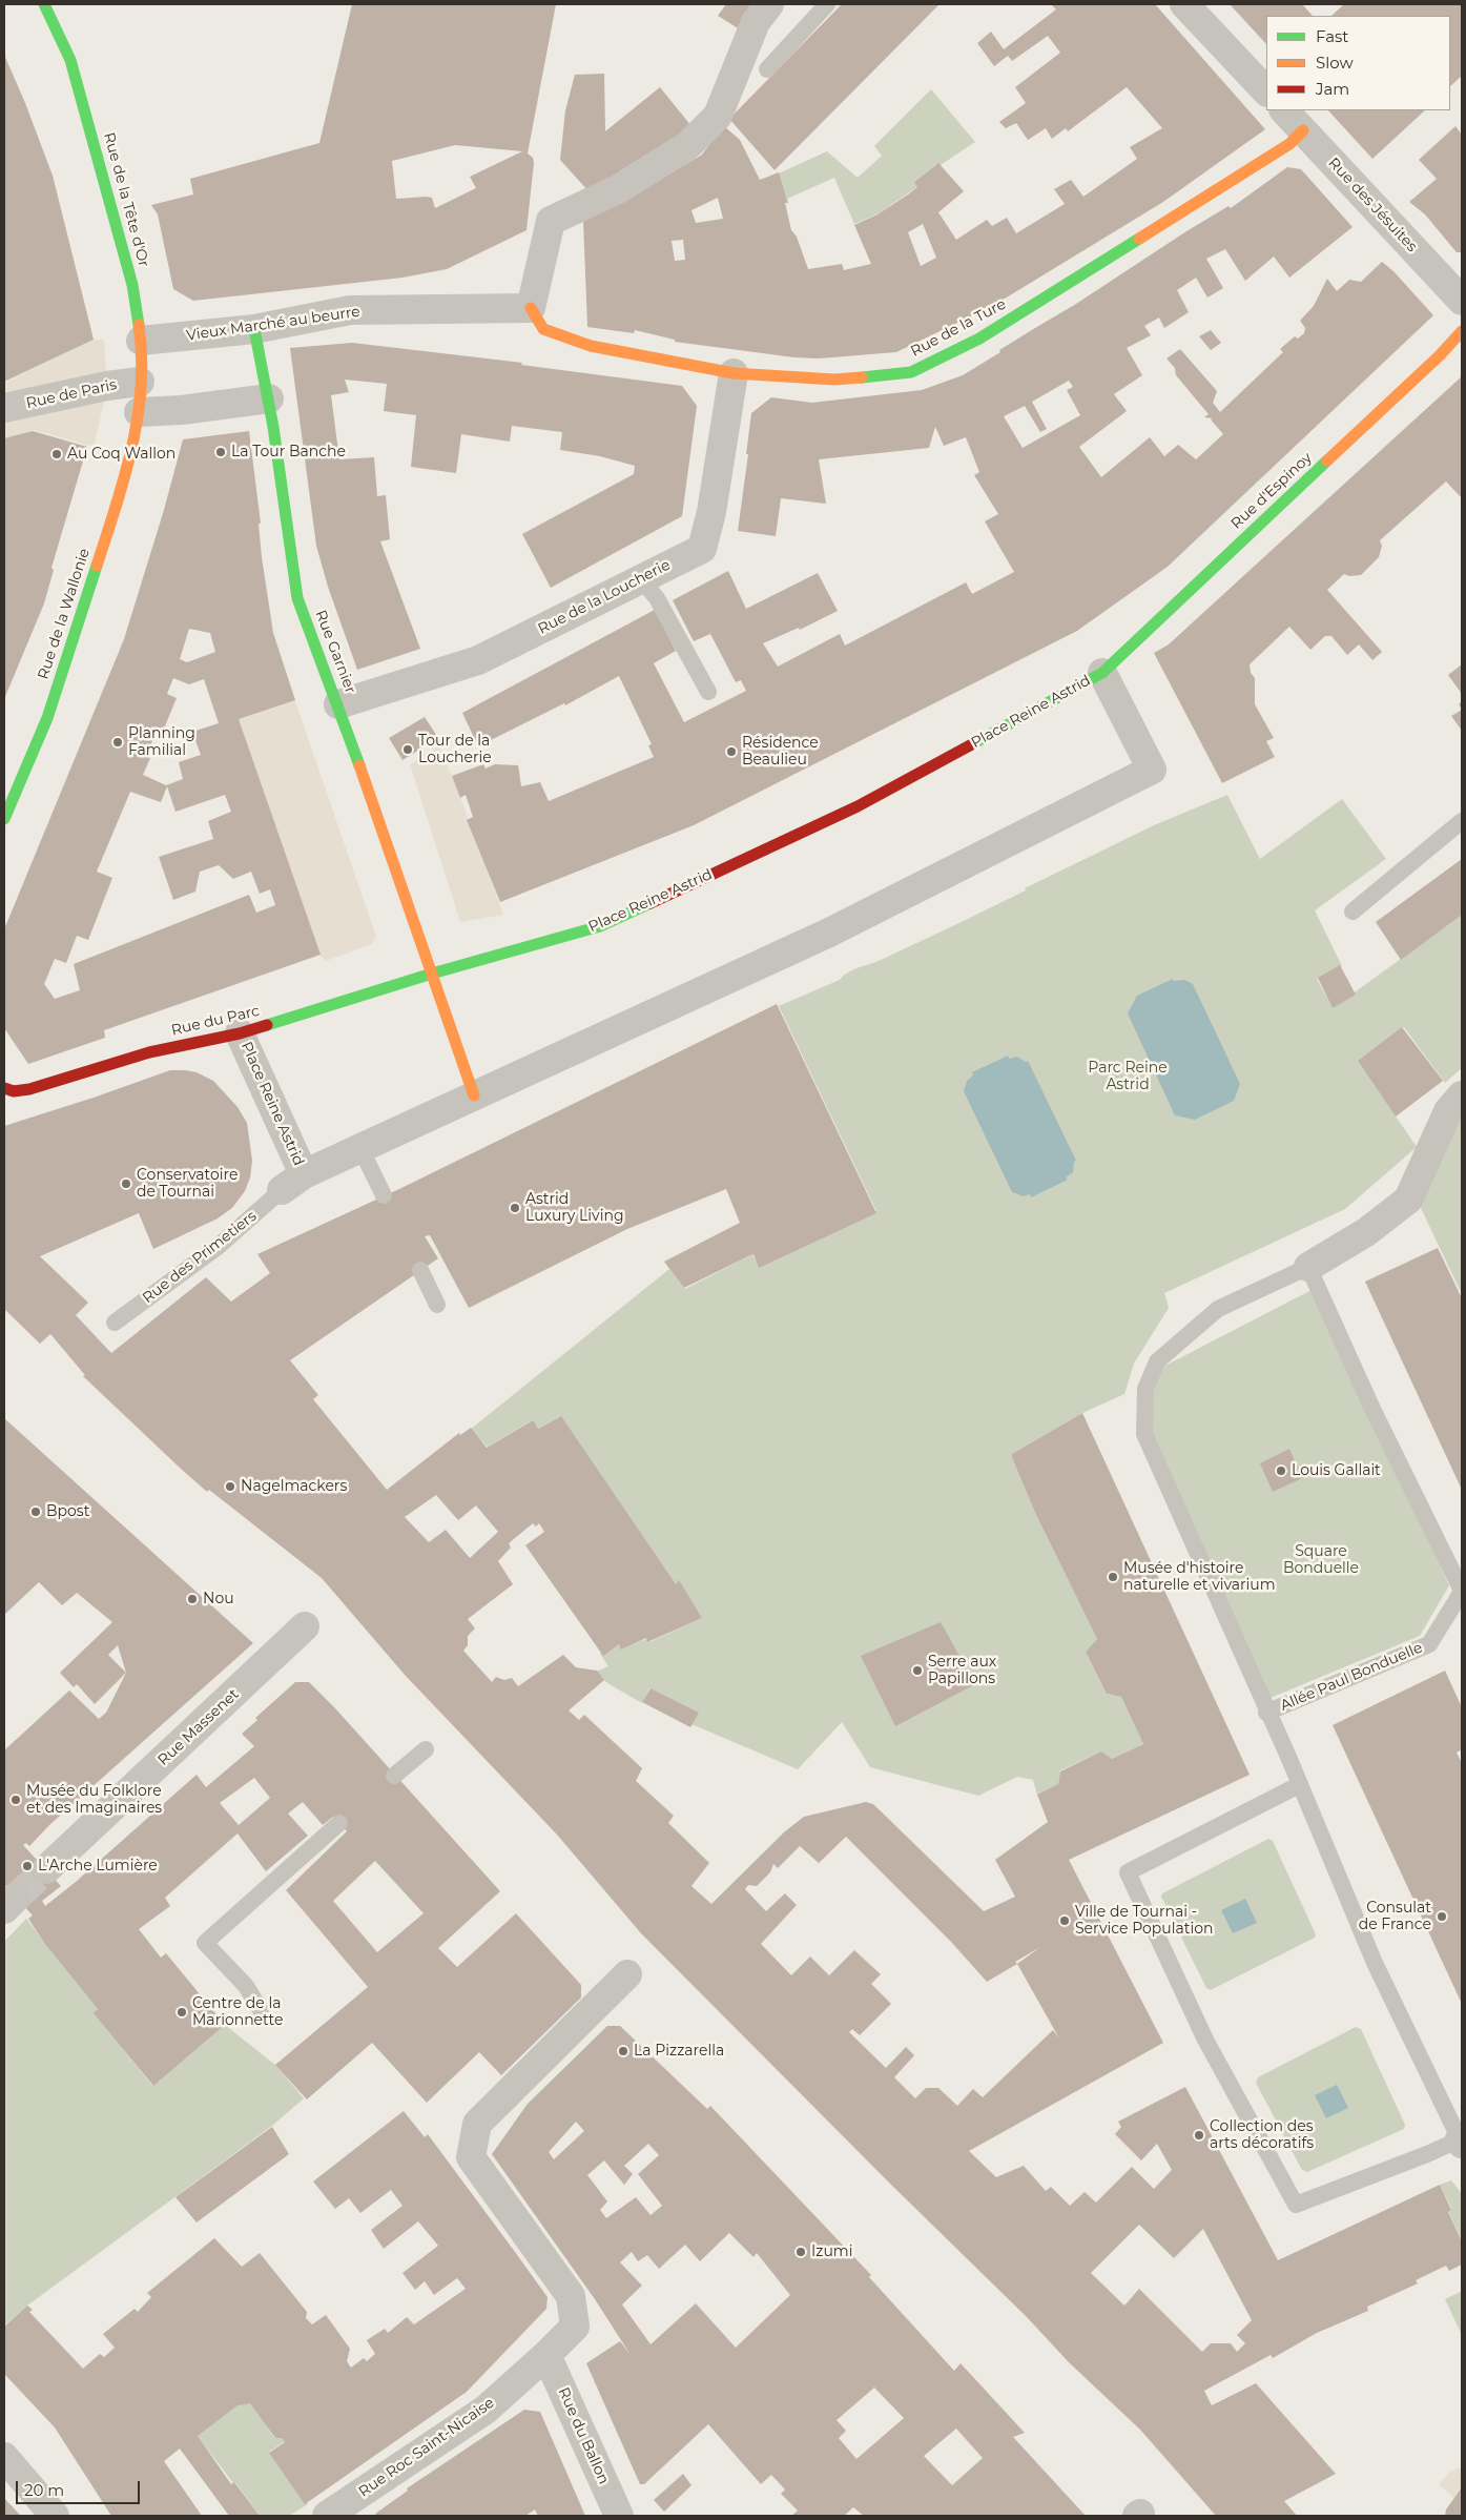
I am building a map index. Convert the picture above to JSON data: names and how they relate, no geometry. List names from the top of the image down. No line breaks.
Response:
{"streets":{"street":["Rue de la Tête d'Or","Rue des Jésuites","Vieux Marché au beurre","Rue de la Ture","Rue de Paris","Rue d'Espinoy","Rue de la Loucherie","Rue de la Wallonie","Rue Garnier","Place Reine Astrid","Rue du Parc","Allée Paul Bonduelle","Rue Massenet","Rue du Ballon","Rue Roc Saint-Nicaise"],"lane":["Rue des Primetiers"]},"crossings":[["Rue de la Tête d'Or","Vieux Marché au beurre"],["Rue de la Tête d'Or","Rue de Paris"],["Rue de la Tête d'Or","Rue de la Wallonie"],["Rue des Jésuites","Rue de la Ture"],["Vieux Marché au beurre","Rue de la Ture"],["Vieux Marché au beurre","Rue Garnier"],["Rue de la Ture","Rue de la Loucherie"],["Rue d'Espinoy","Place Reine Astrid"],["Rue de la Loucherie","Rue Garnier"],["Rue Garnier","Place Reine Astrid"],["Rue Garnier","Rue du Parc"],["Place Reine Astrid","Rue du Parc"],["Place Reine Astrid","Rue des Primetiers"],["Rue du Ballon","Rue Roc Saint-Nicaise"]],"parks":["Parc Reine Astrid","Square Bonduelle"],"places":["La Tour Banche","Au Coq Wallon","Planning Familial","Tour de la Loucherie","Résidence Beaulieu","Conservatoire de Tournai","Astrid Luxury Living","Louis Gallait","Nagelmackers","Bpost","Musée d'histoire naturelle et vivarium","Nou","Serre aux Papillons","Musée du Folklore et des Imaginaires","L'Arche Lumière","Consulat de France","Ville de Tournai - Service Population","Centre de la Marionnette","La Pizzarella","Collection des arts décoratifs","Izumi"],"legend":["Fast","Slow","Jam"],"scale_bar":"20 m"}
